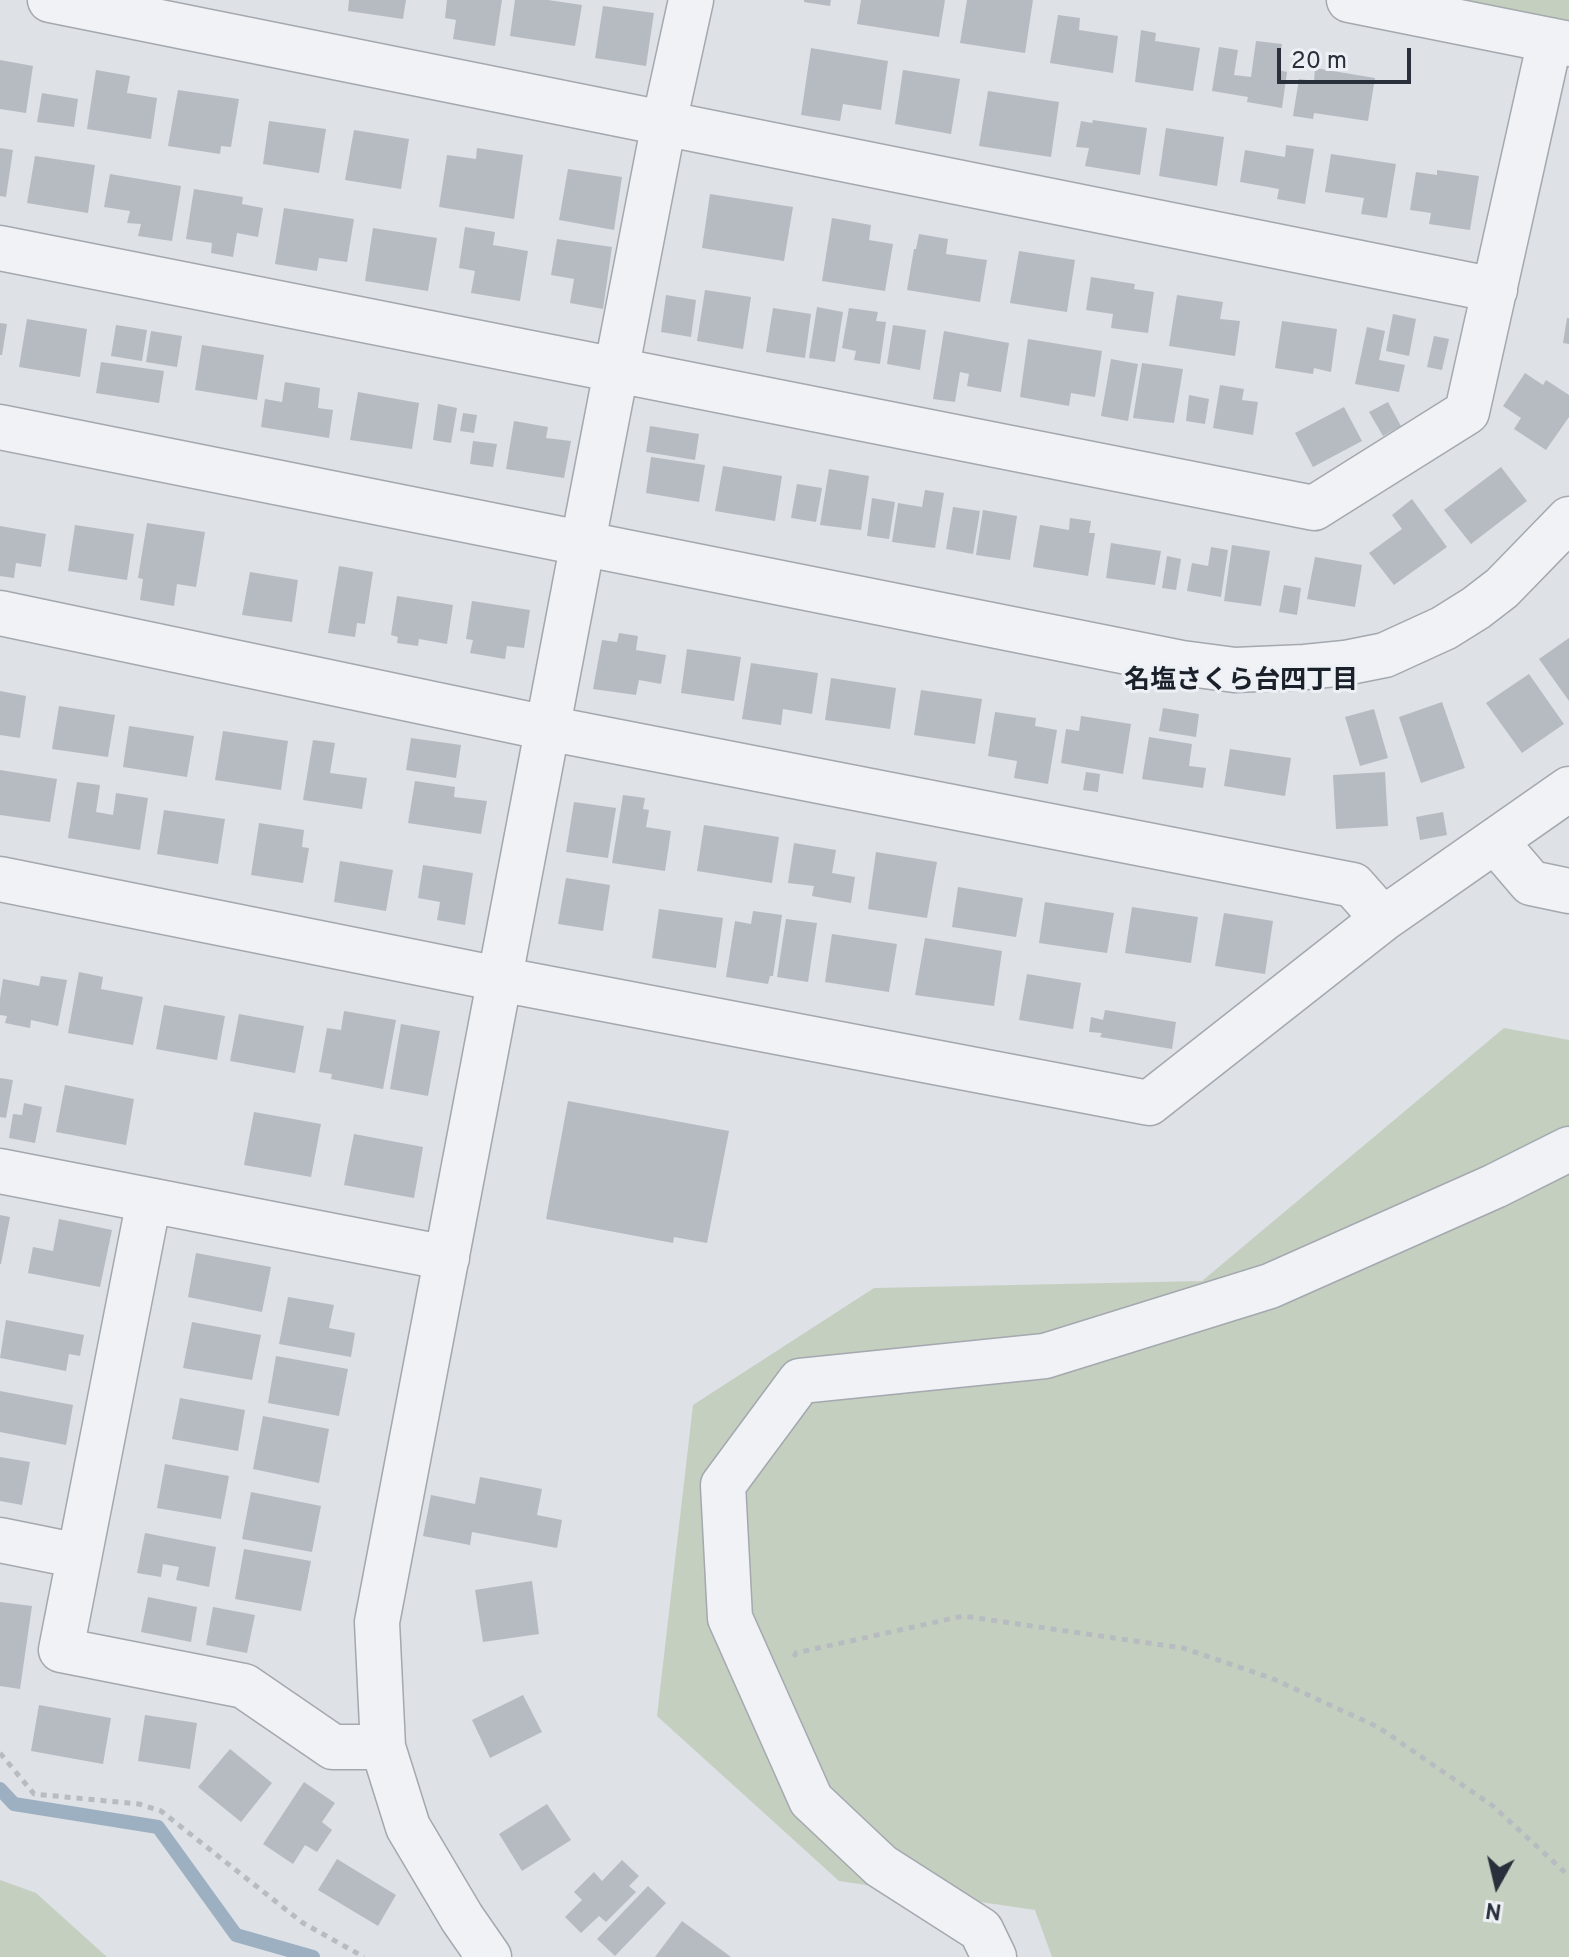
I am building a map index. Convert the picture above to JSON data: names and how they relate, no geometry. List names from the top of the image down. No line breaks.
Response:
{"districts":["名塩さくら台四丁目"],"scale_bar":"20 m","north":"bottom"}
